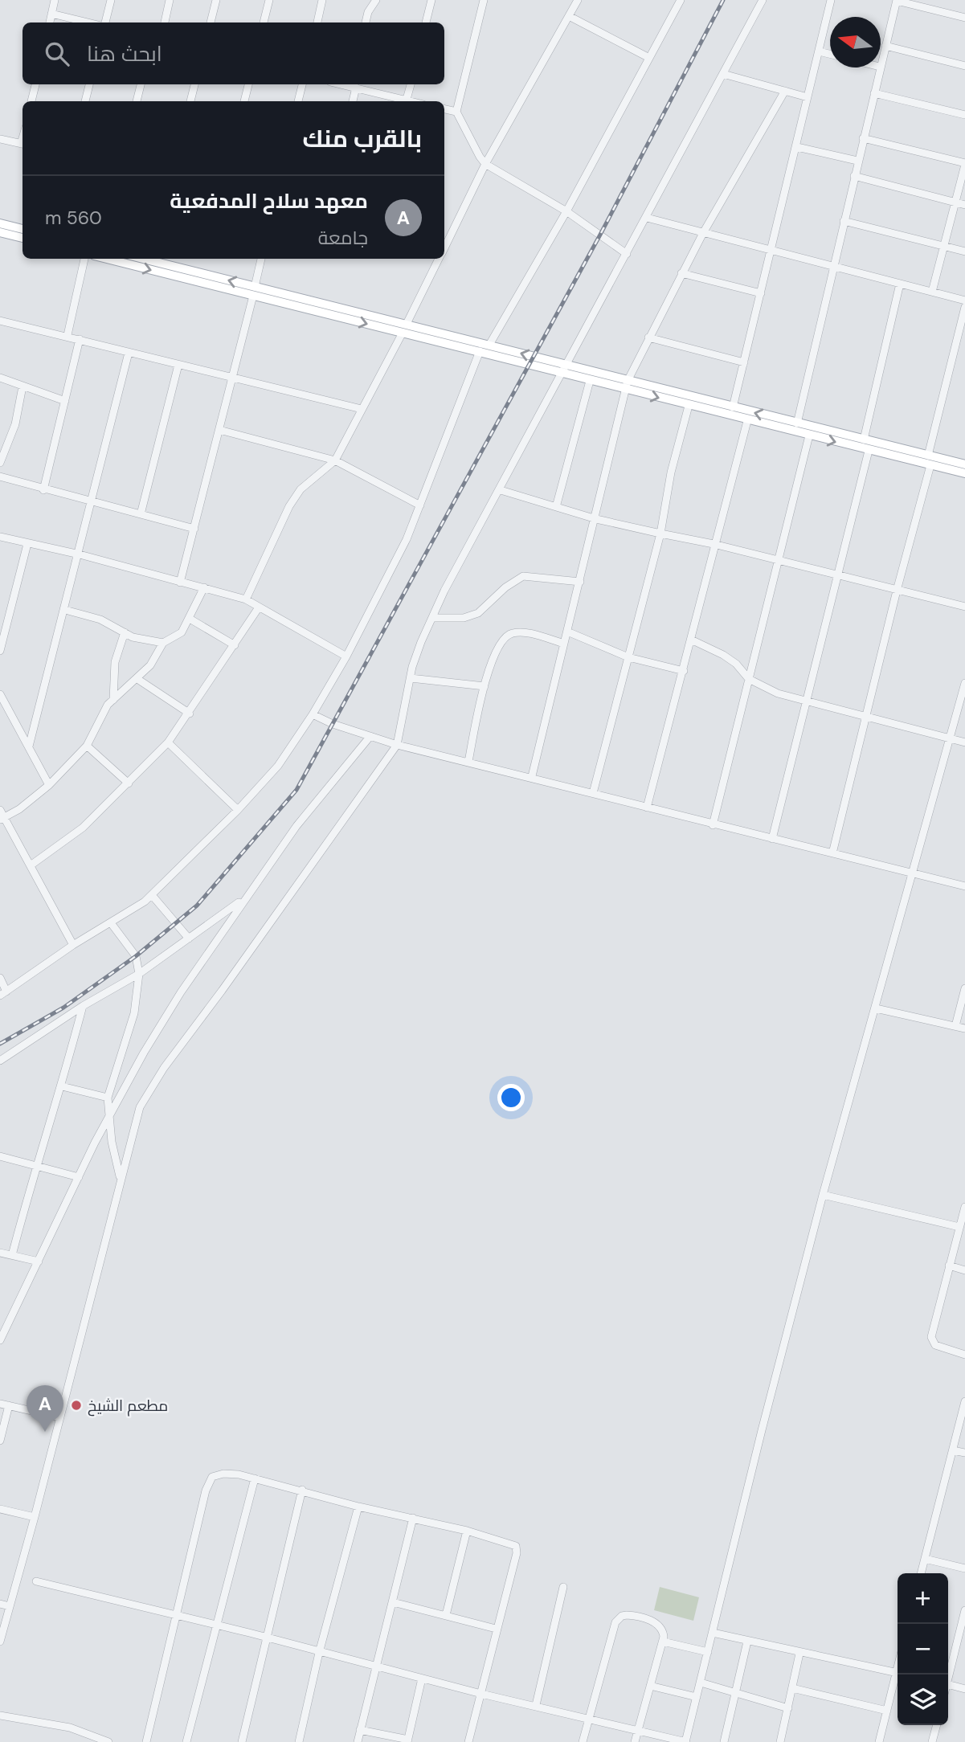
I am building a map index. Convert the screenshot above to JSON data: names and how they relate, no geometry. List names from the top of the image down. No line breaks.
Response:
{"places":["مطعم الشيخ"],"north":"left","page":{"search":"ابحث هنا","heading":"بالقرب منك","list":[{"mark":"A","name":"معهد سلاح المدفعية","note":"جامعة","value":"560 m"}],"pins":"A","map_buttons":["+","−"]}}
